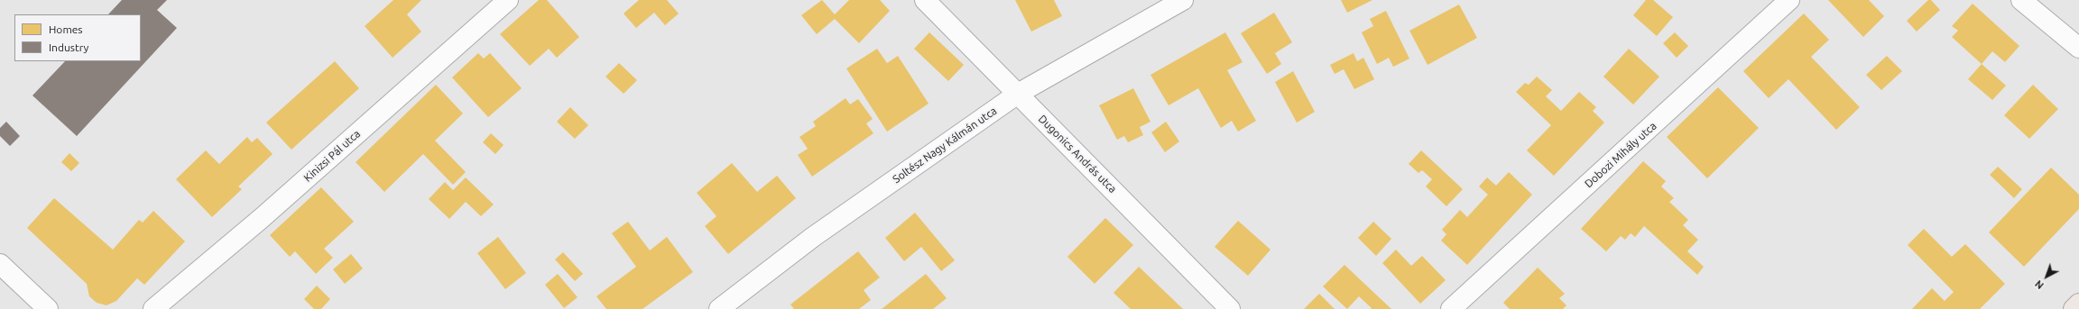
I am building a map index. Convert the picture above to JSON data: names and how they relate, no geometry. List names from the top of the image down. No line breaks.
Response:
{"streets":{"street":["Soltész Nagy Kálmán utca","Dugonics András utca","Dobozi Mihály utca","Kinizsi Pál utca"]},"crossings":[["Soltész Nagy Kálmán utca","Dugonics András utca"]],"legend":["Homes","Industry"],"north":"bottom left"}
